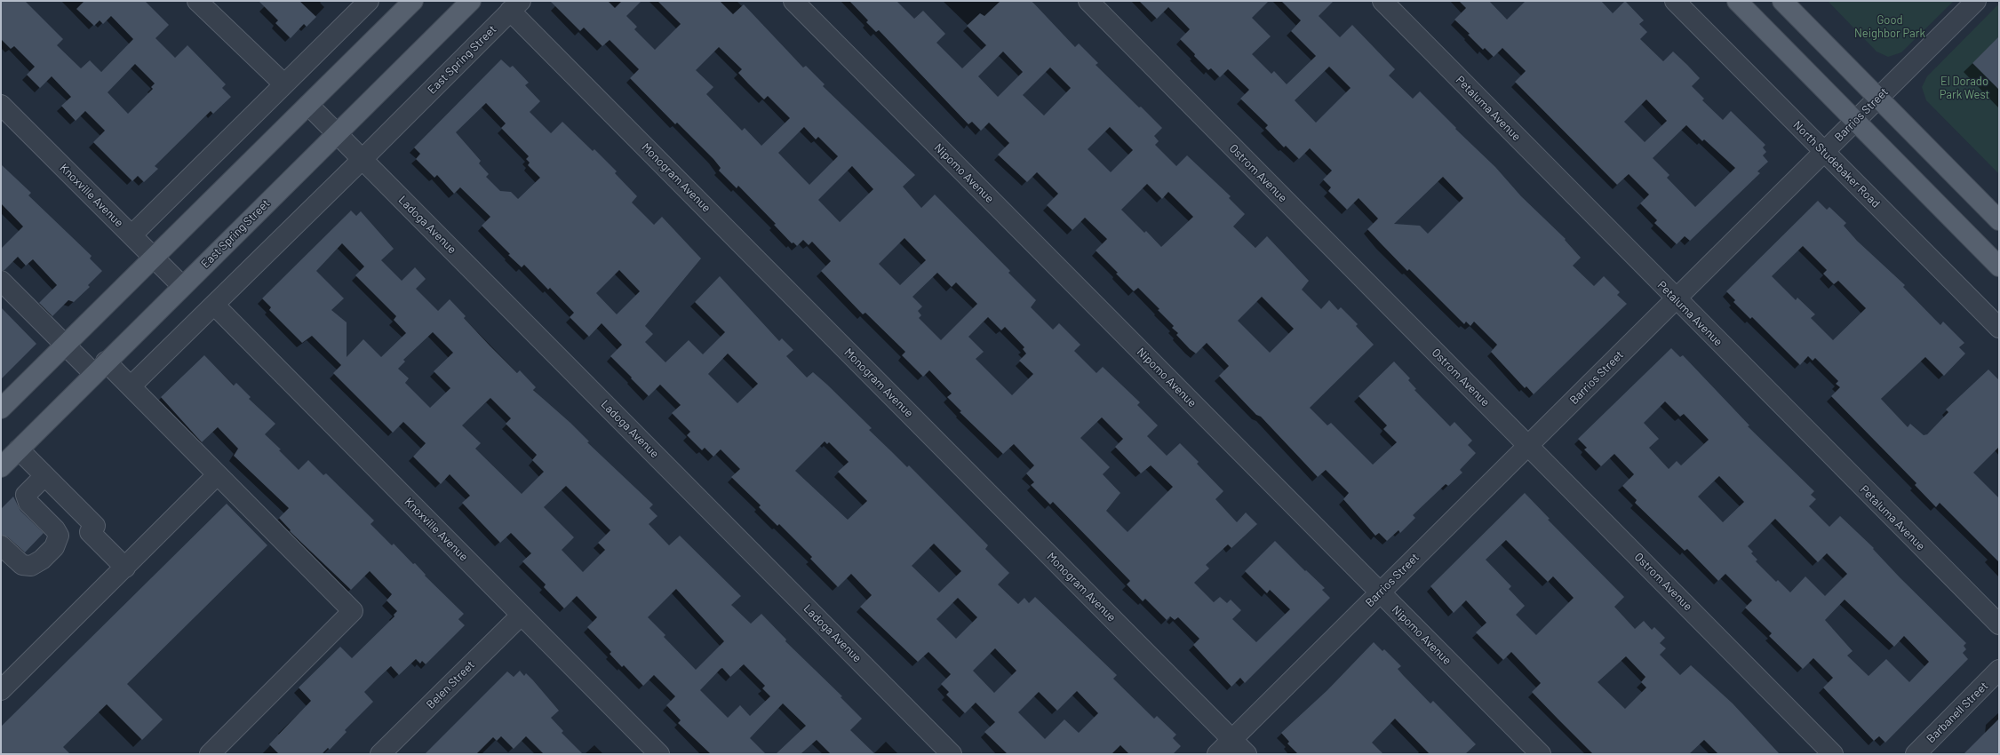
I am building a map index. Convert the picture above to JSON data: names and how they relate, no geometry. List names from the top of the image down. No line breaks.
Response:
{"streets":{"main road":["East Spring Street"],"street":["Petaluma Avenue","Barrios Street","North Studebaker Road","Nipomo Avenue","Ostrom Avenue","Monogram Avenue","Knoxville Avenue","Ladoga Avenue","Belen Street","Barbanell Street"]},"crossings":[["East Spring Street","Monogram Avenue"],["East Spring Street","Knoxville Avenue"],["East Spring Street","Ladoga Avenue"],["Petaluma Avenue","Barrios Street"],["Barrios Street","North Studebaker Road"],["Barrios Street","Nipomo Avenue"],["Barrios Street","Ostrom Avenue"],["Barrios Street","Monogram Avenue"],["Knoxville Avenue","Belen Street"]],"parks":["Good Neighbor Park","El Dorado Park West"]}
